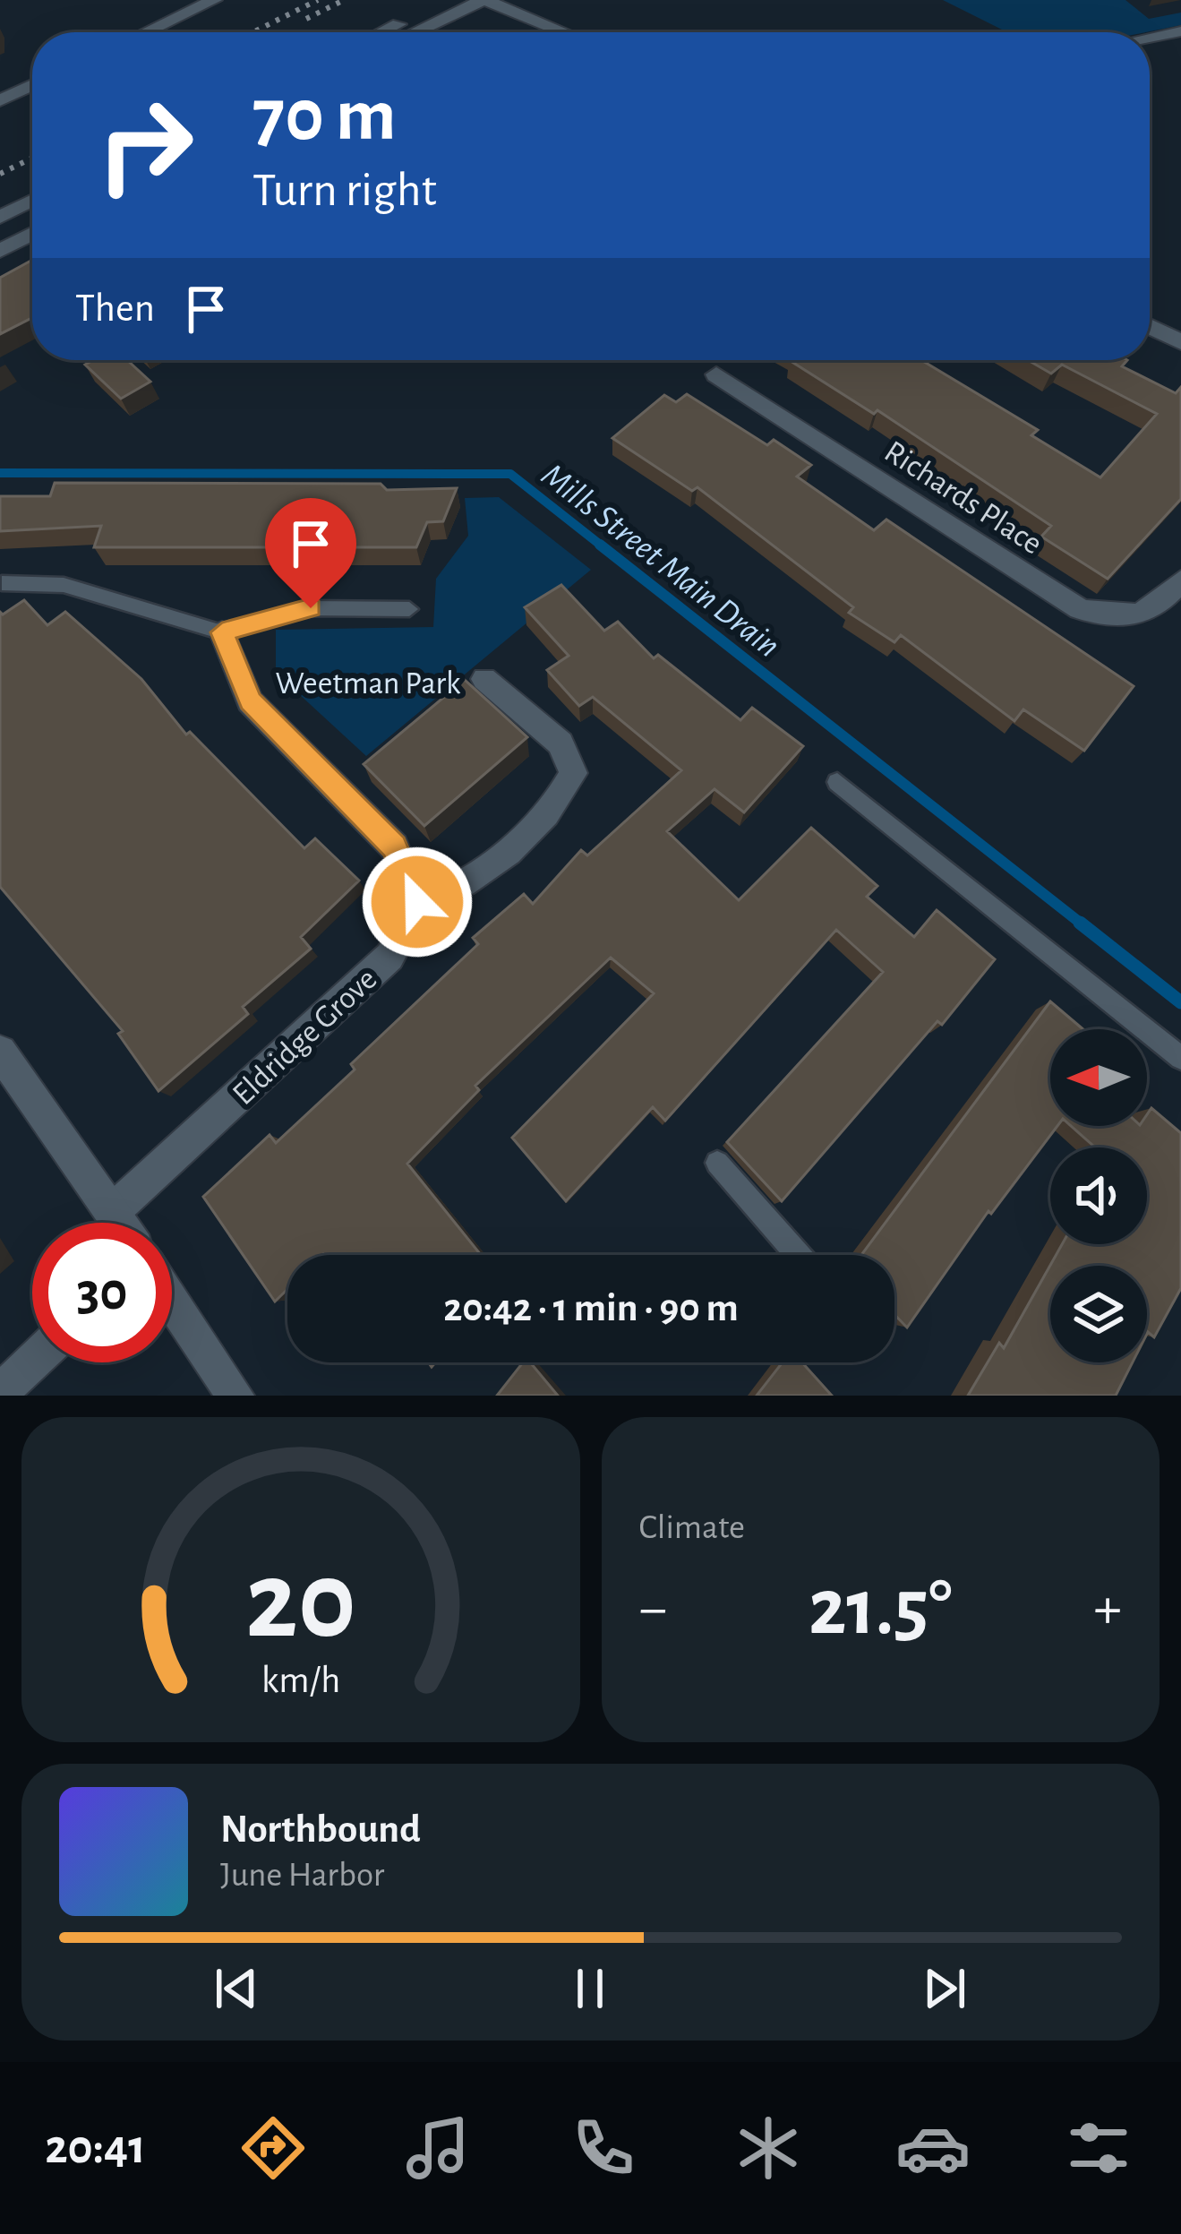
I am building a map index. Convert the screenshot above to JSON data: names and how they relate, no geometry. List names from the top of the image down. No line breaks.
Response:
{"streets":{"street":["Richards Place","Eldridge Grove"]},"water":["Mills Street Main Drain"],"parks":["Weetman Park"],"north":"left","page":{"turn":["70 m","Turn right"],"then":"Then","limit":"30","trip":"20:42 · 1 min · 90 m","tile":"Climate","heat":["−","21.5°","+"],"song":["Northbound","June Harbor"],"tabs":"20:41","gauge":["20","km/h"]}}
